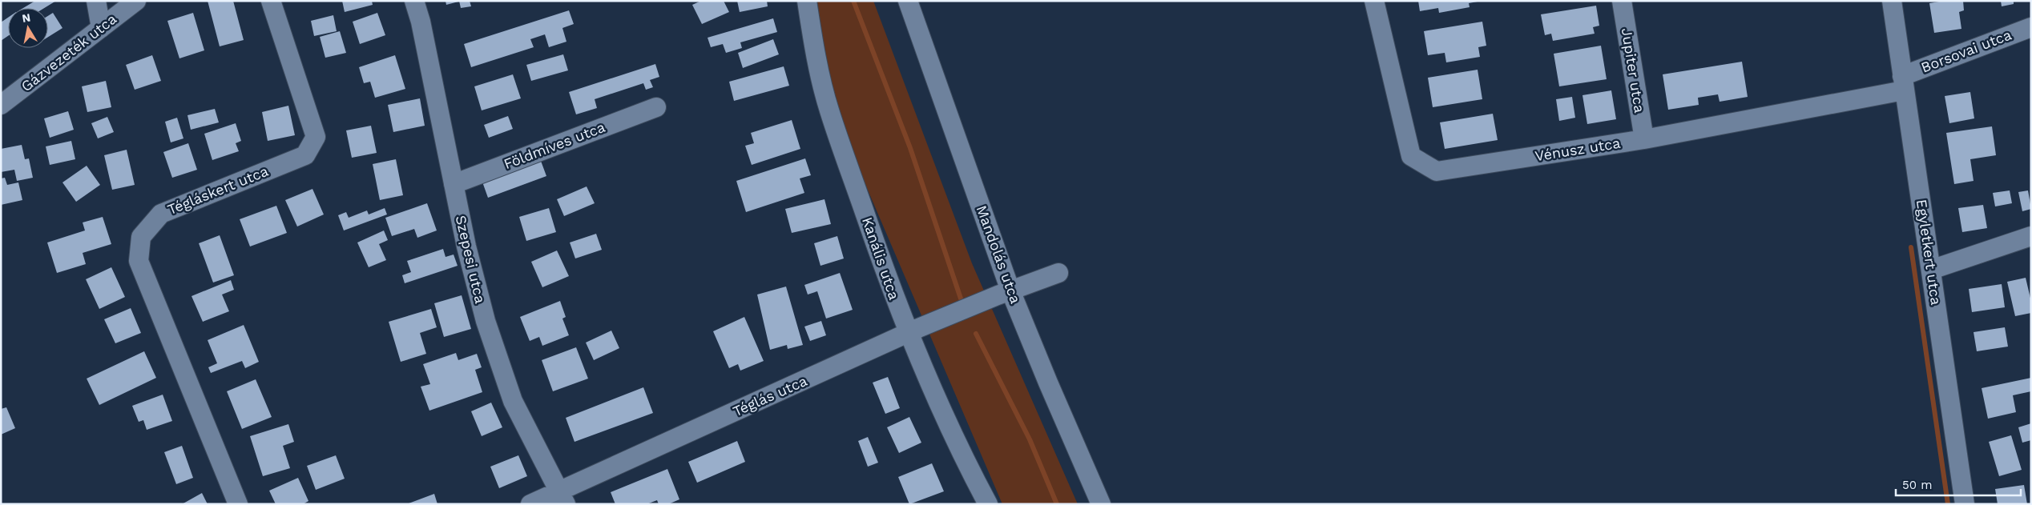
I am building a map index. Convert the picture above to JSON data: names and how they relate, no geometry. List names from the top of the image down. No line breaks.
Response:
{"streets":{"street":["Borsovai utca","Gázvezeték utca","Jupiter utca","Földmíves utca","Vénusz utca","Tégláskert utca","Egyletkert utca","Mandolás utca","Kanális utca","Szepesi utca","Téglás utca"]},"crossings":[["Borsovai utca","Vénusz utca"],["Borsovai utca","Egyletkert utca"],["Jupiter utca","Vénusz utca"],["Földmíves utca","Szepesi utca"],["Vénusz utca","Egyletkert utca"],["Mandolás utca","Téglás utca"],["Kanális utca","Téglás utca"],["Szepesi utca","Téglás utca"]],"scale_bar":"50 m","north":"top"}
